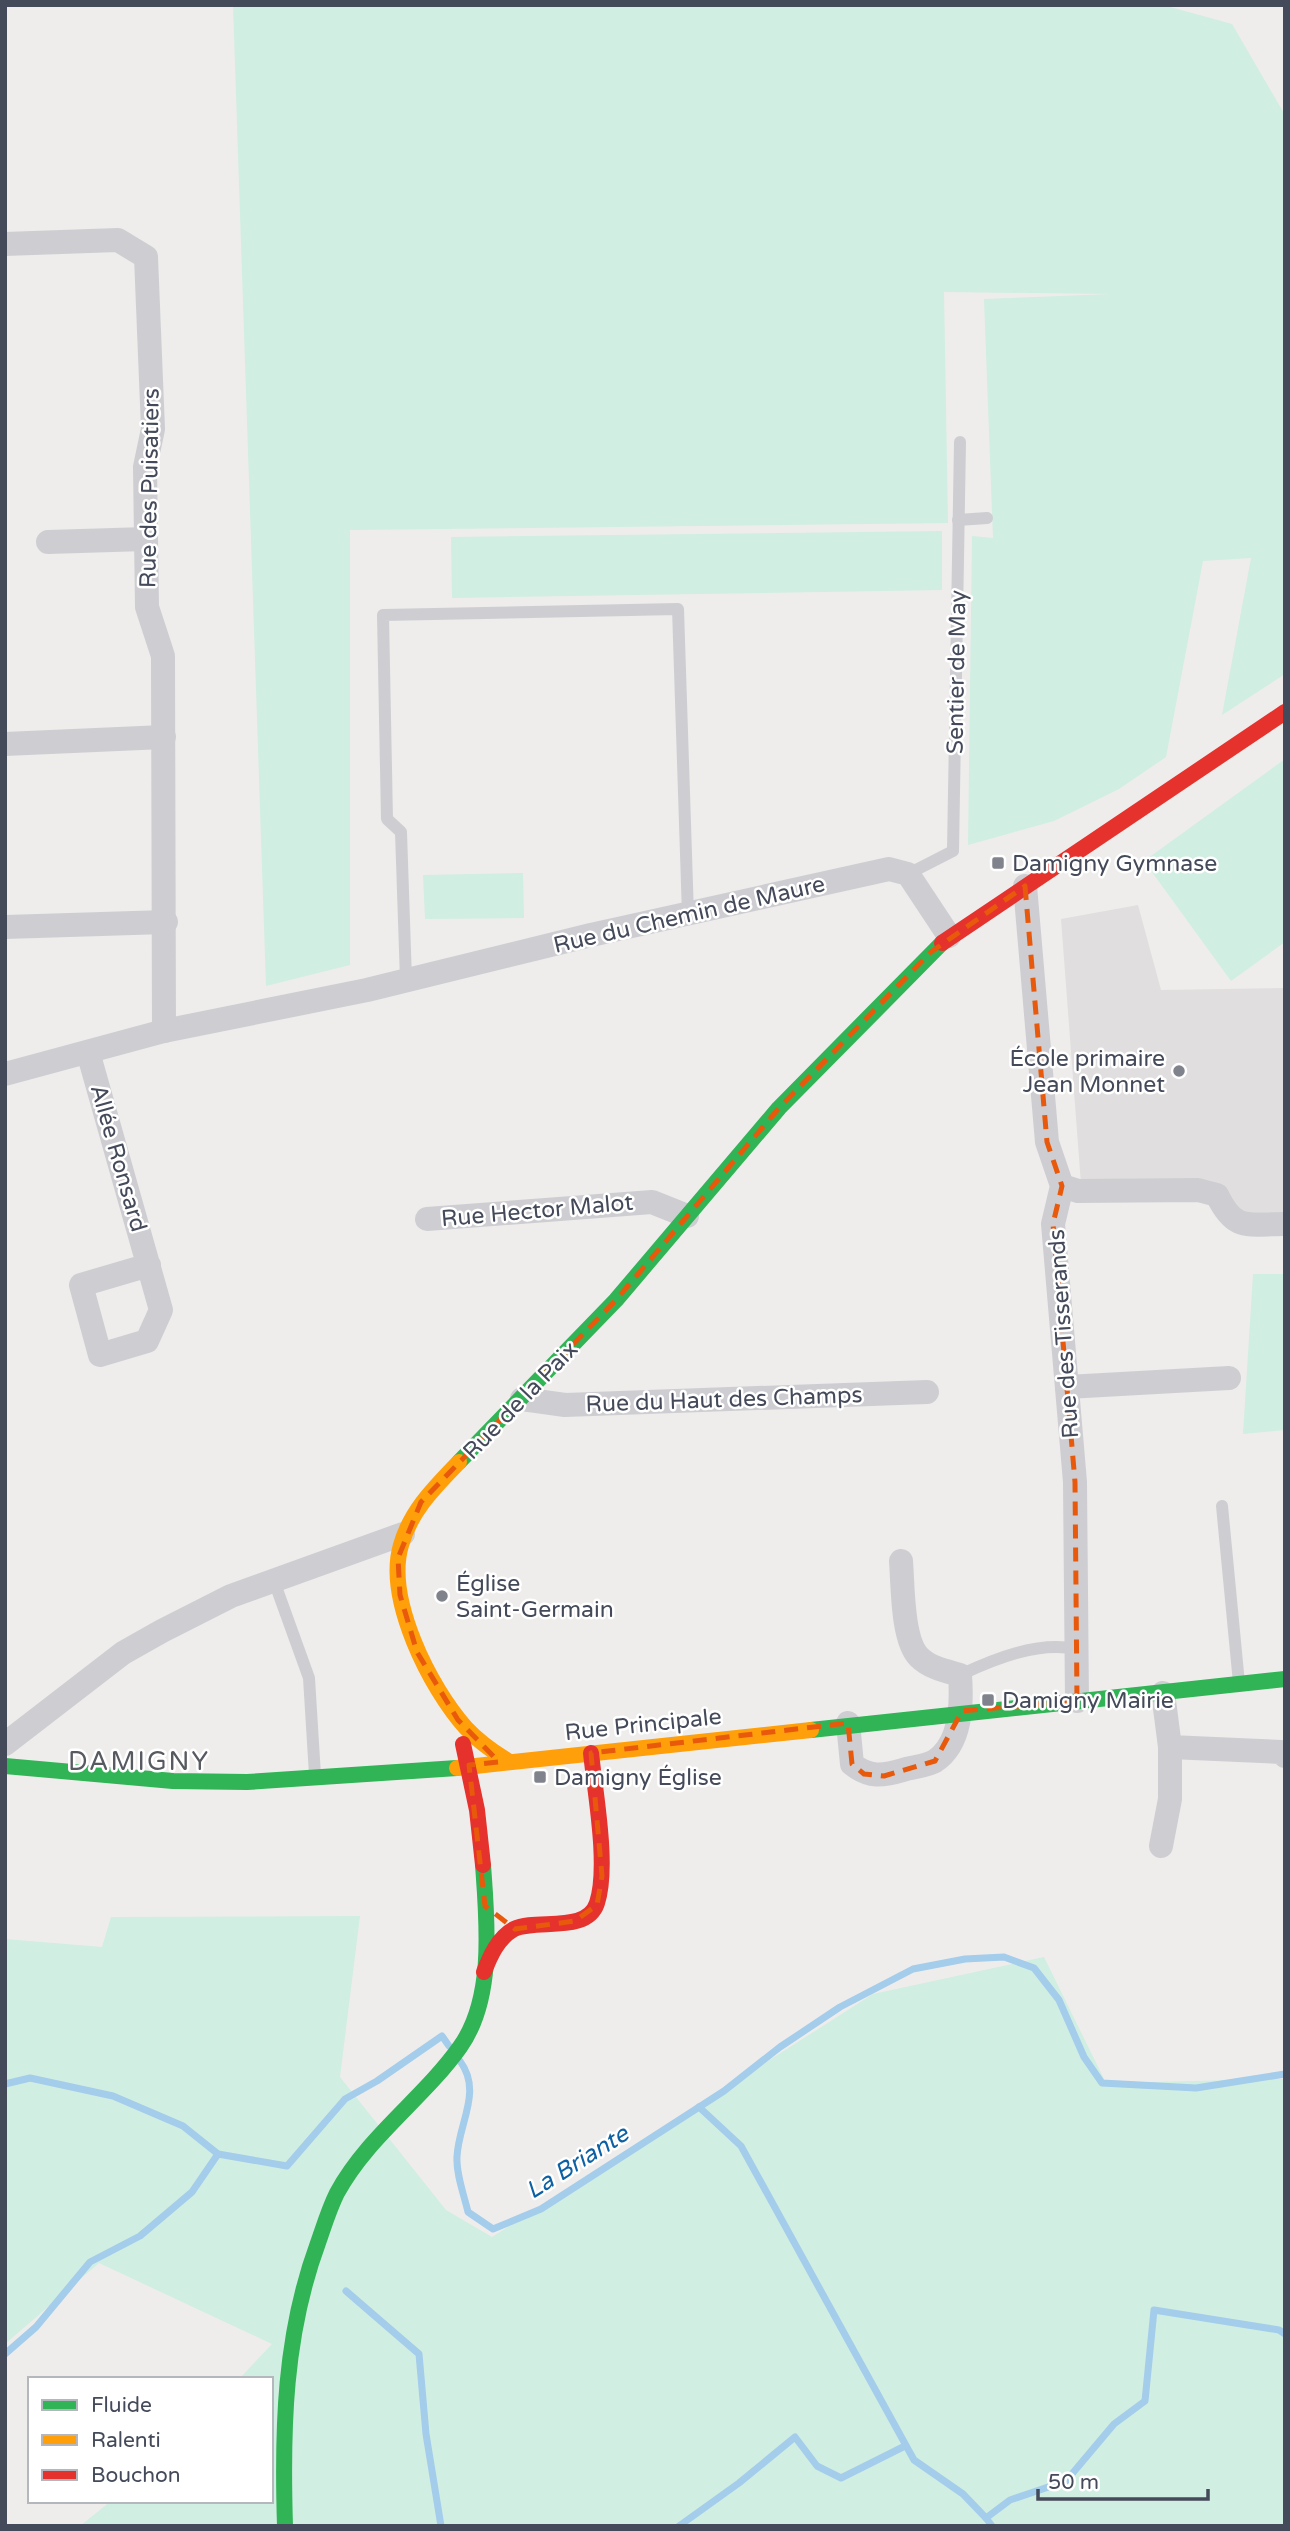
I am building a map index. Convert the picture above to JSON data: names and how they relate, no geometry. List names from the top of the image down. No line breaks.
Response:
{"streets":{"street":["Rue des Puisatiers","Rue du Chemin de Maure","Allée Ronsard","Rue Hector Malot","Rue des Tisserands","Rue du Haut des Champs","Rue de la Paix","Rue Principale"],"lane":["Sentier de May"]},"crossings":[["Rue des Puisatiers","Rue du Chemin de Maure"],["Sentier de May","Rue du Chemin de Maure"],["Rue du Chemin de Maure","Allée Ronsard"],["Rue Hector Malot","Rue de la Paix"],["Rue des Tisserands","Rue Principale"],["Rue du Haut des Champs","Rue de la Paix"]],"districts":["DAMIGNY"],"water":["La Briante"],"places":{"transit":["Damigny Gymnase","Damigny Mairie","Damigny Église"],"other":["École primaire Jean Monnet","Église Saint-Germain"]},"legend":["Fluide","Ralenti","Bouchon"],"scale_bar":"50 m"}
